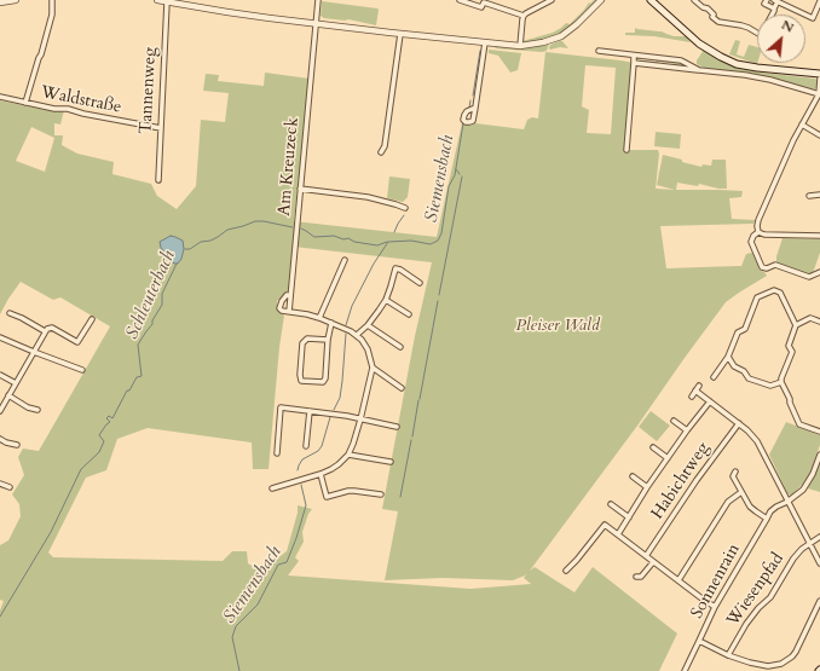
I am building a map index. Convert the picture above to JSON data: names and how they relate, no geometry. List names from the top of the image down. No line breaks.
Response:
{"streets":{"street":["Tannenweg","Waldstraße","Am Kreuzeck","Habichtweg","Sonnenrain","Wiesenpfad"]},"crossings":[["Tannenweg","Waldstraße"],["Sonnenrain","Wiesenpfad"]],"water":["Siemensbach","Schleuterbach"],"parks":["Pleiser Wald"],"north":"top right"}
